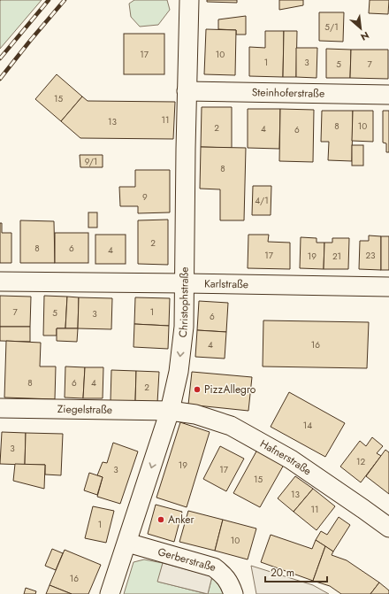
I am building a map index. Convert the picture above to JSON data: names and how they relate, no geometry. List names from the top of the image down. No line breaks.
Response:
{"streets":{"street":["Steinhoferstraße","Karlstraße","Christophstraße","Ziegelstraße","Hafnerstraße","Gerberstraße"]},"crossings":[["Steinhoferstraße","Christophstraße"],["Karlstraße","Christophstraße"],["Christophstraße","Ziegelstraße"],["Christophstraße","Hafnerstraße"],["Christophstraße","Gerberstraße"],["Ziegelstraße","Hafnerstraße"]],"one_way":["Christophstraße"],"places":["PizzAllegro","Anker"],"house_numbers":["5/1","17","10","1","3","5","7","15","11","13","8","10","2","4","6","9/1","8","9","4/1","2","8","6","4","17","23","19","21","7","1","5","3","6","4","16","8","6","4","2","14","3","12","19","3","17","15","13","11","1","10","16"],"scale_bar":"20 m","north":"bottom right"}
